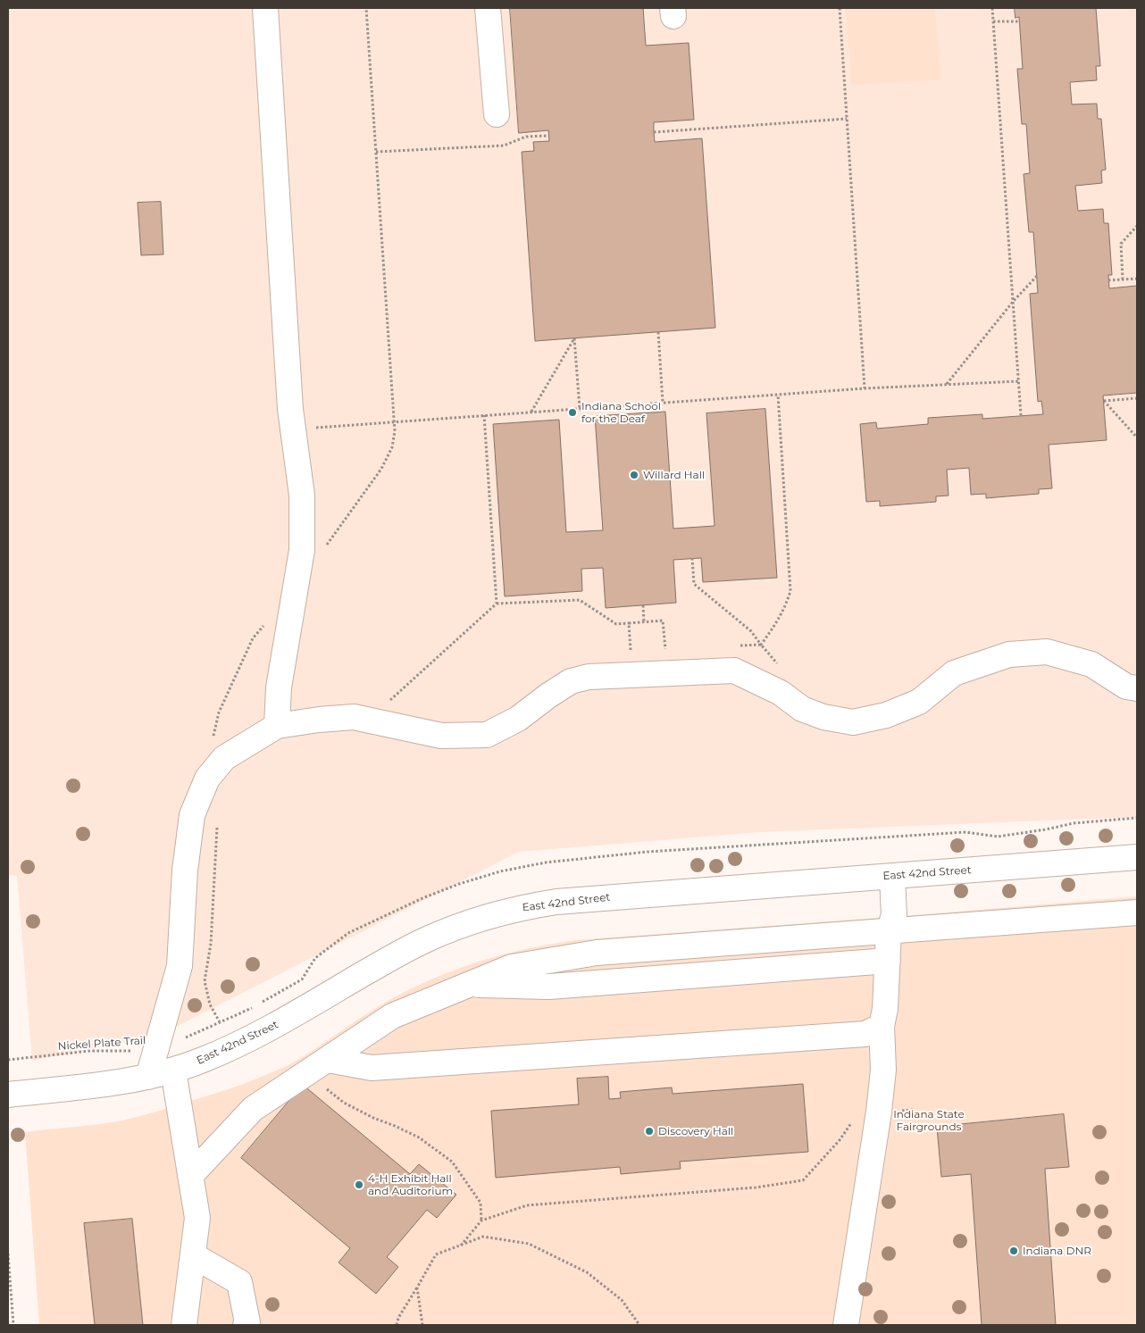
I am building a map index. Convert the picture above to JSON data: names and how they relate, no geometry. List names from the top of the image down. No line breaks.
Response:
{"streets":{"street":["East 42nd Street"],"path":["Nickel Plate Trail"]},"parks":["Indiana State Fairgrounds"],"places":["Indiana School for the Deaf","Willard Hall","Discovery Hall","4-H Exhibit Hall and Auditorium","Indiana DNR"]}
